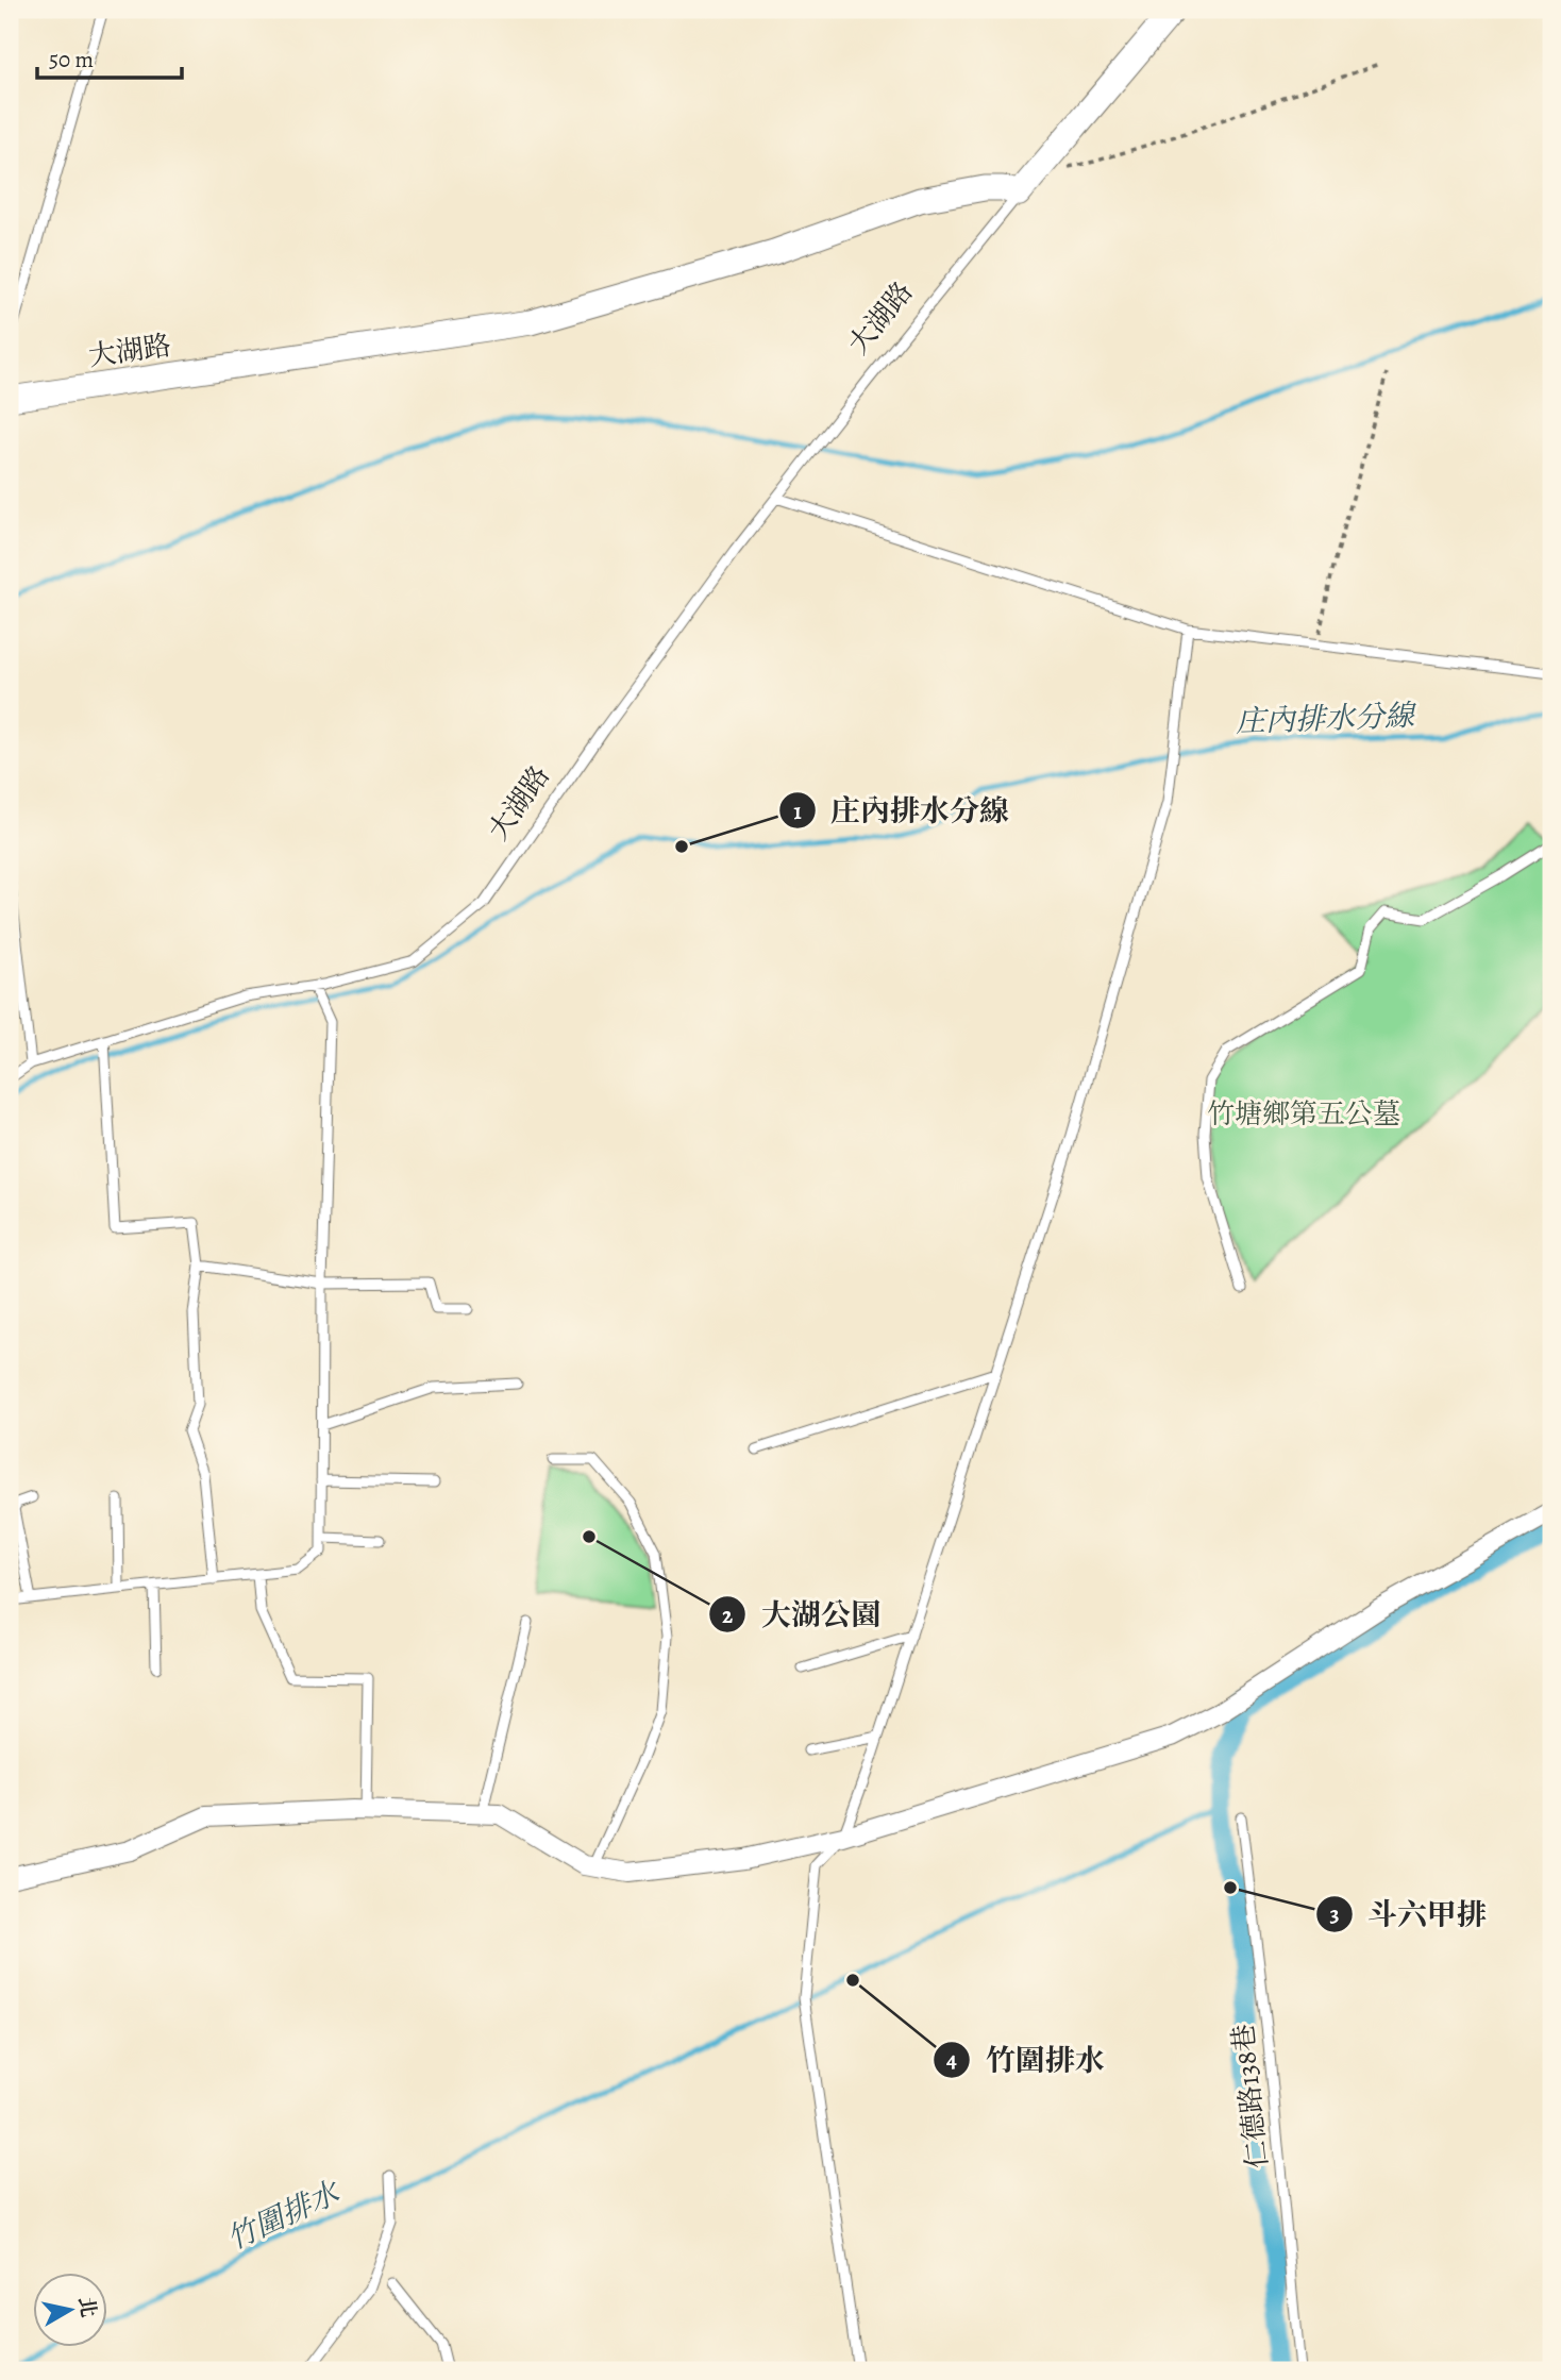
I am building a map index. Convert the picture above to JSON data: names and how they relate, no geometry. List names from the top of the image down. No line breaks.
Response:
{"streets":{"street":["大湖路"],"lane":["仁德路138巷"]},"water":["庄內排水分線","竹圍排水"],"parks":["竹塘鄉第五公墓"],"places":["庄內排水分線","大湖公園","斗六甲排","竹圍排水"],"scale_bar":"50 m","north":"right"}
